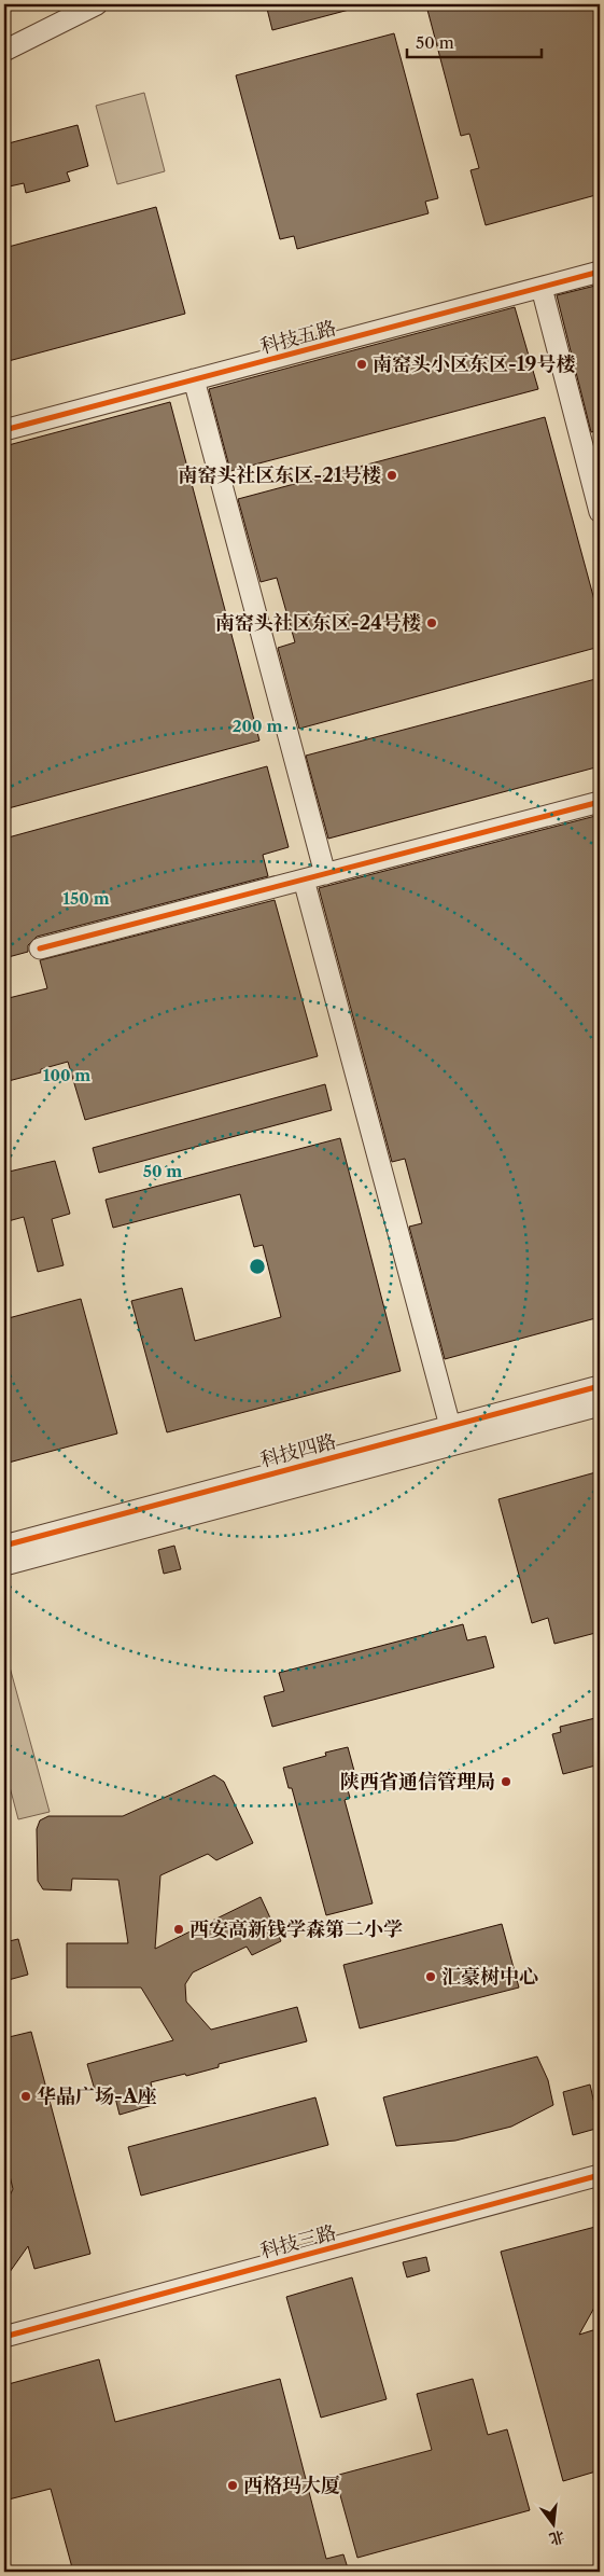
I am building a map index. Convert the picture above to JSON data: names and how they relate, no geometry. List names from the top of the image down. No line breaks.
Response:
{"streets":{"street":["科技五路","科技四路","科技三路"]},"places":["南窑头小区东区-19号楼","南窑头社区东区-21号楼","南窑头社区东区-24号楼","陕西省通信管理局","西安高新钱学森第二小学","汇豪树中心","华晶广场-A座","西格玛大厦"],"scale_bar":"50 m","north":"bottom","rings":["200 m","150 m","100 m","50 m"]}
